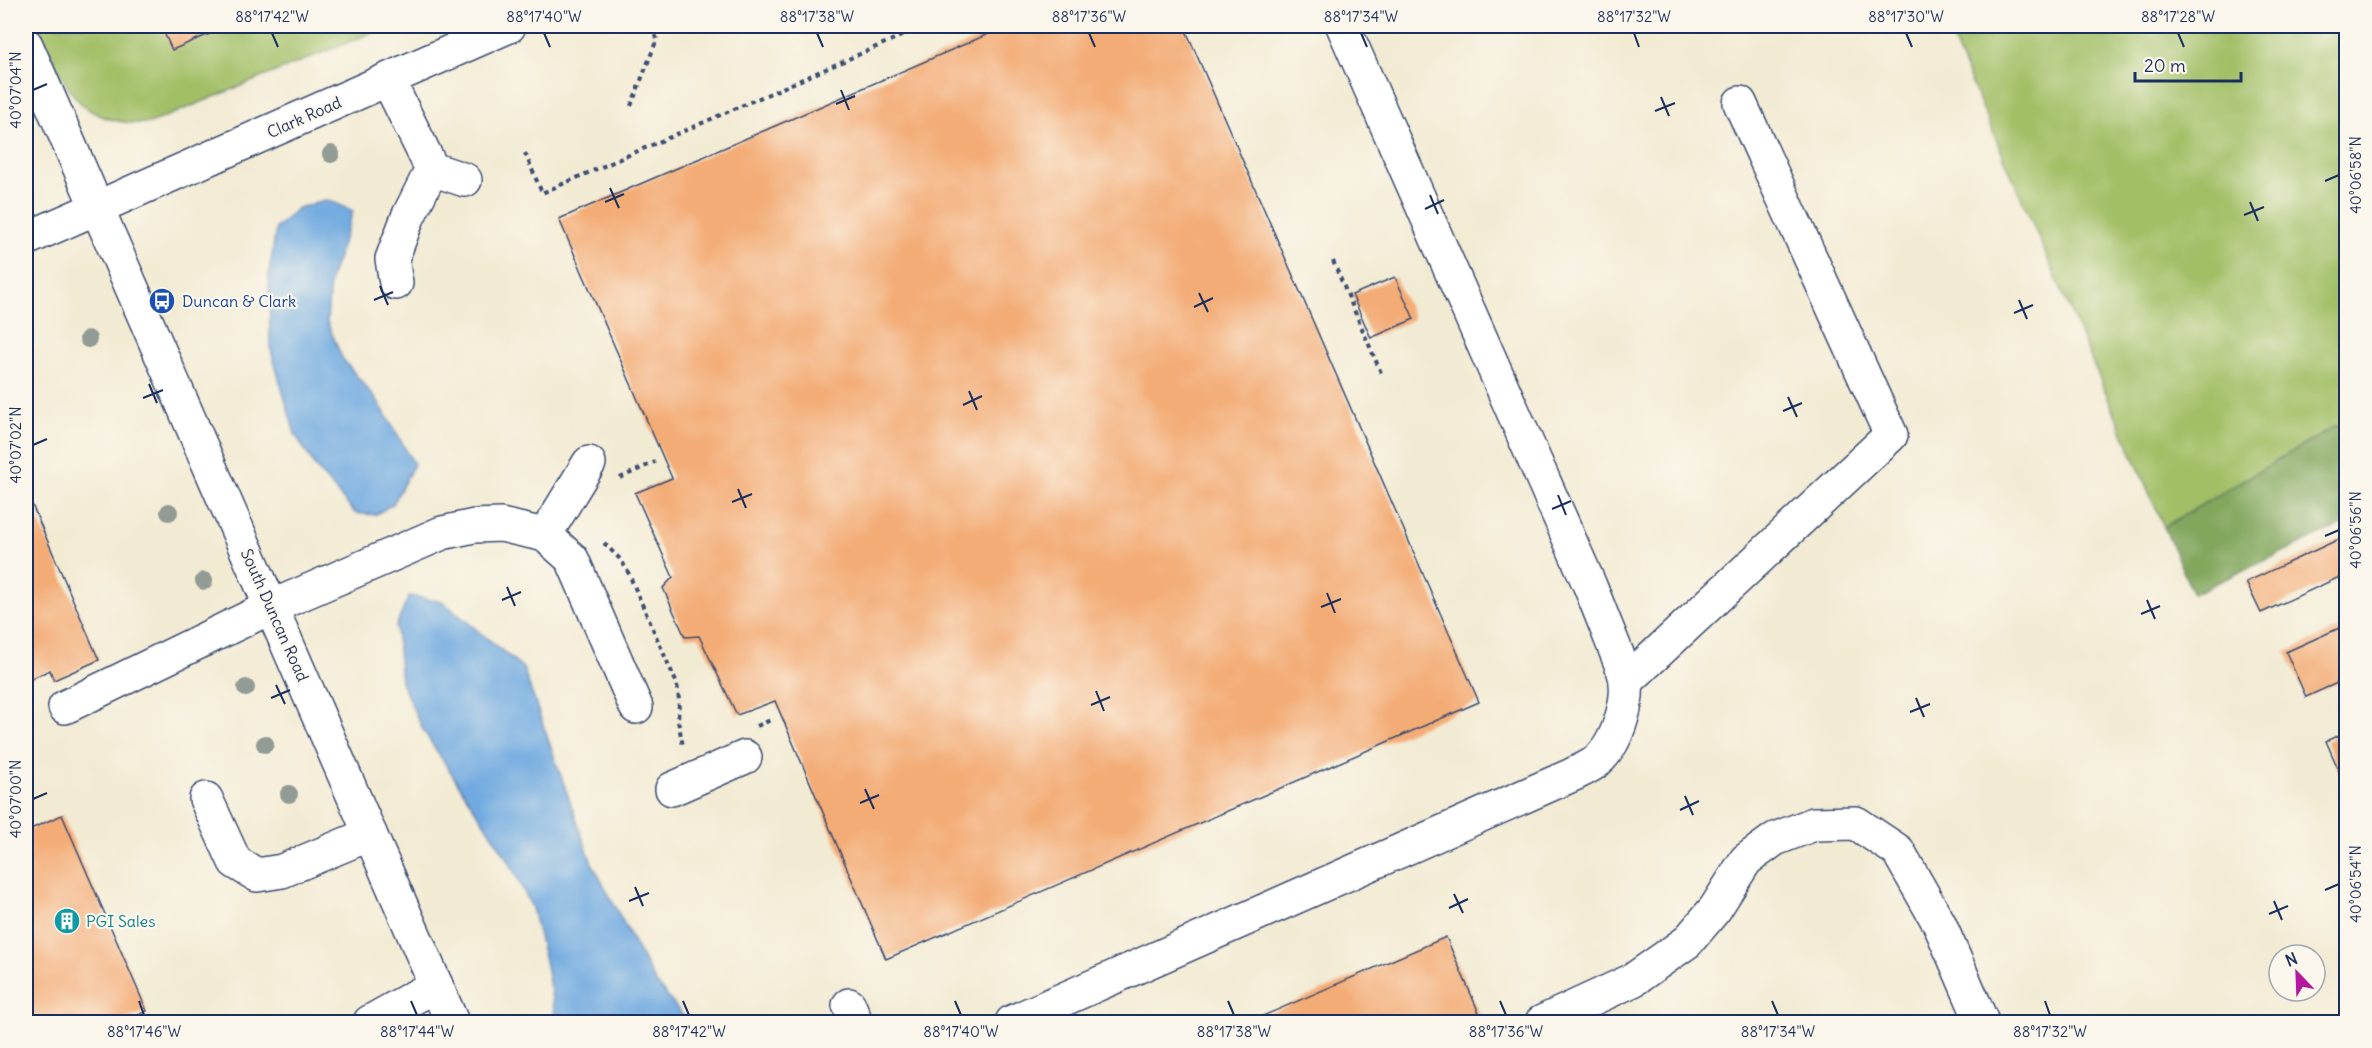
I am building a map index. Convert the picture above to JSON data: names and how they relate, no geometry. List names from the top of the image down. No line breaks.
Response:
{"streets":{"main road":["Clark Road","South Duncan Road"]},"crossings":[["Clark Road","South Duncan Road"]],"places":{"bus stop":["Duncan & Clark"],"building":["PGI Sales"]},"scale_bar":"20 m","north":"top left","coordinates":["88°17'42\"W","88°17'40\"W","88°17'38\"W","88°17'36\"W","88°17'34\"W","88°17'32\"W","88°17'30\"W","88°17'28\"W","40°07'04\"N","40°06'58\"N","40°07'02\"N","40°06'56\"N","40°07'00\"N","40°06'54\"N","88°17'46\"W","88°17'44\"W"]}
